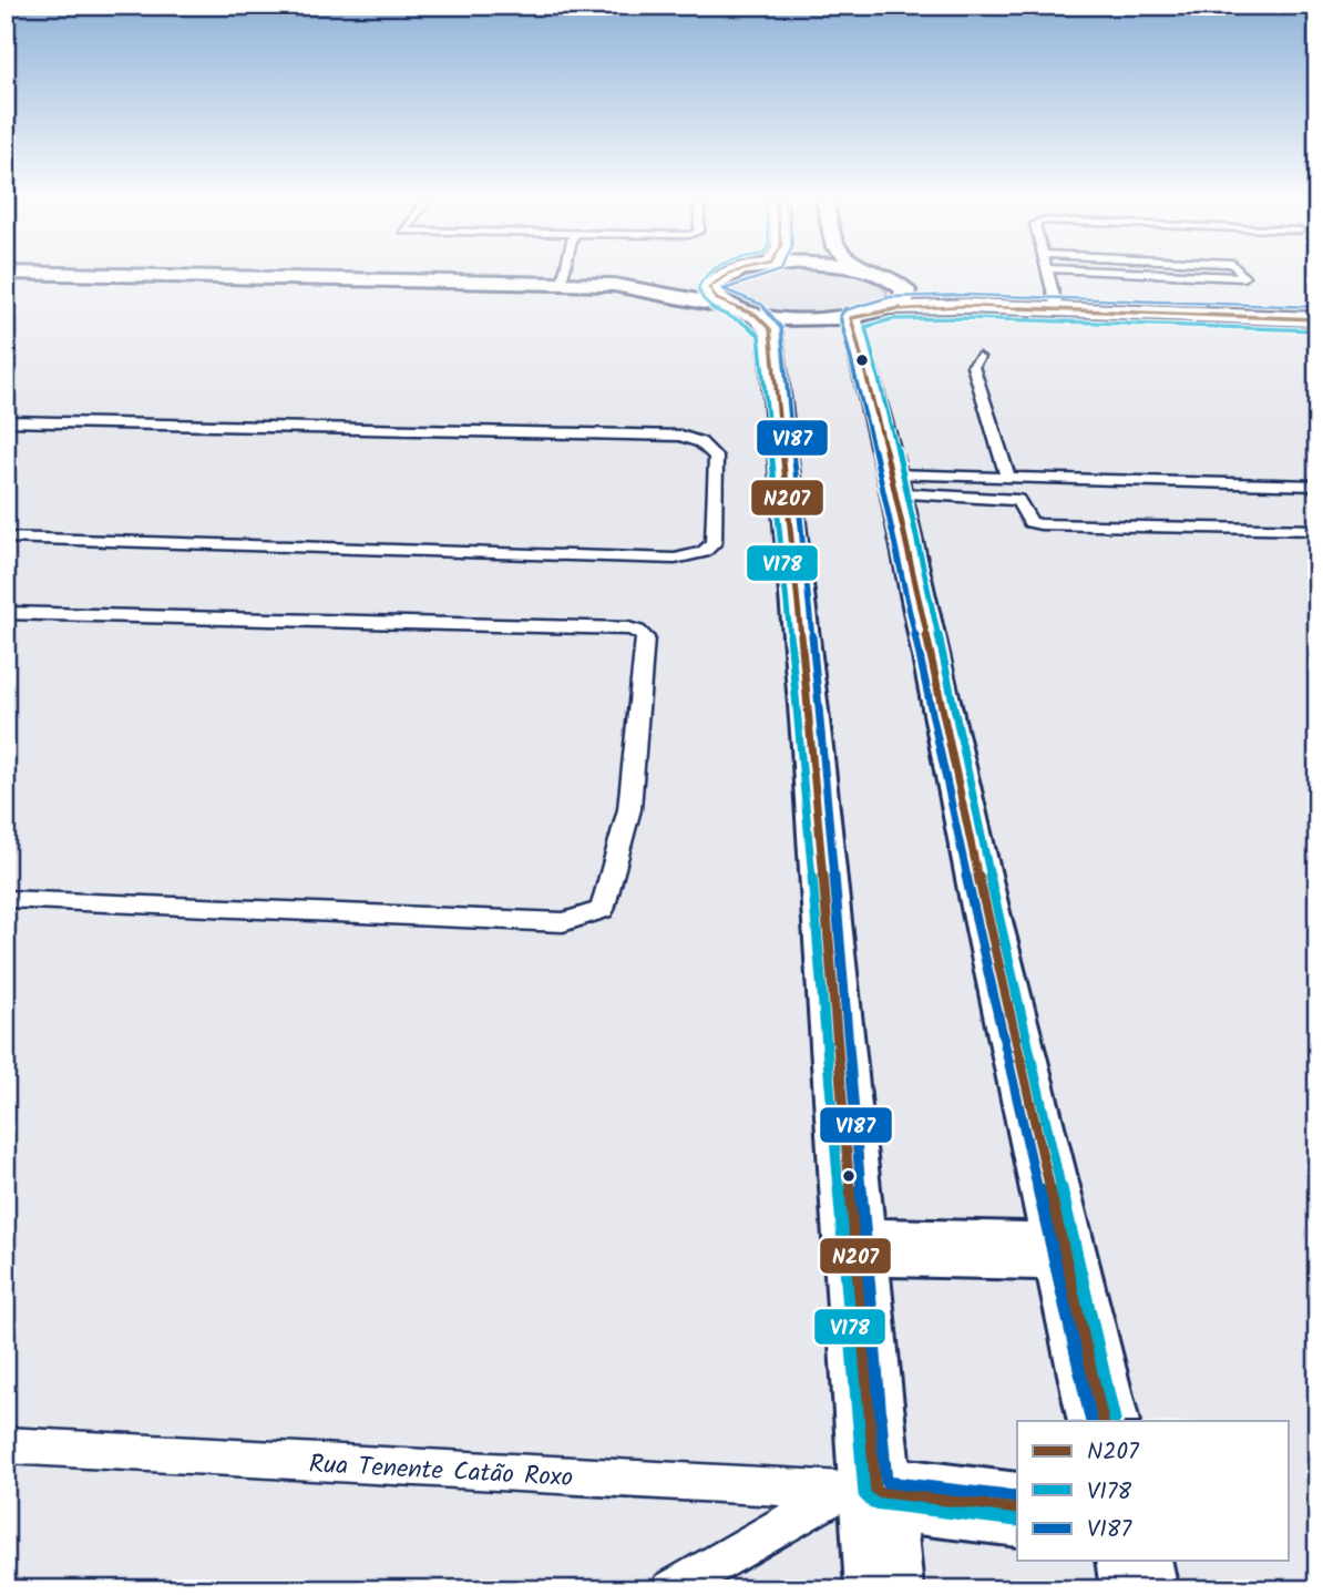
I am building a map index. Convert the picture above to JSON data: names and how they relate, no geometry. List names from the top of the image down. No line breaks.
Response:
{"streets":{"lane":["Rua Tenente Catão Roxo"]},"lines":["transit line N207","transit line V178","transit line V187"],"legend":["N207","V178","V187"]}
